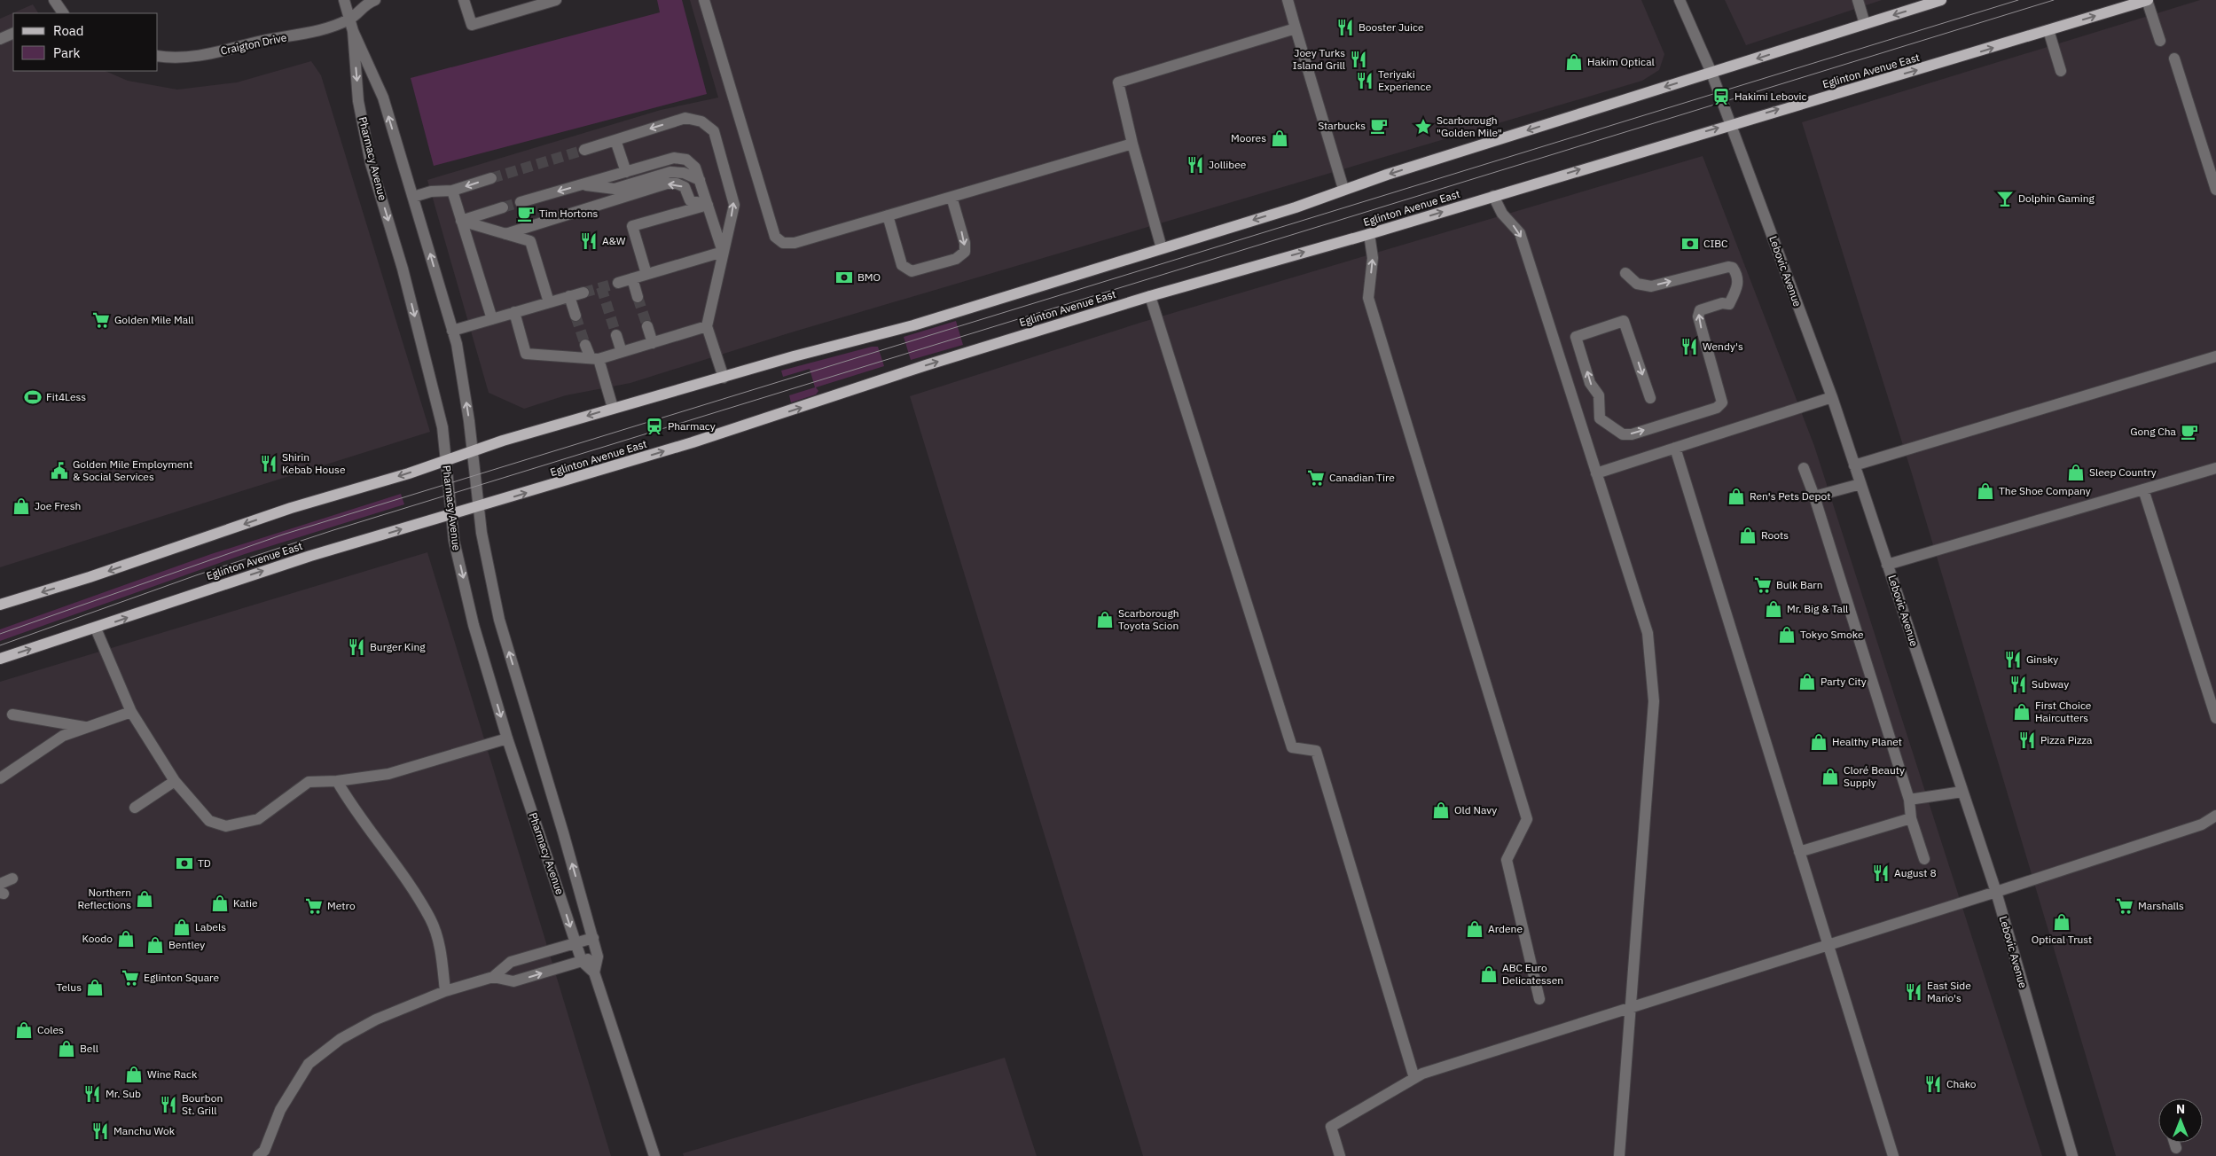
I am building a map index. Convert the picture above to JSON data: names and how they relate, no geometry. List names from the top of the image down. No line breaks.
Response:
{"streets":{"main road":["Eglinton Avenue East"],"street":["Craigton Drive","Pharmacy Avenue","Lebovic Avenue"]},"crossings":[["Craigton Drive","Pharmacy Avenue"],["Eglinton Avenue East","Pharmacy Avenue"],["Eglinton Avenue East","Lebovic Avenue"]],"places":{"restaurant":["Booster Juice","Joey Turks Island Grill","Teriyaki Experience","Jollibee","A&W","Wendy's","Shirin Kebab House","Burger King","Ginsky","Subway","Pizza Pizza","August 8","East Side Mario's","Chako","Mr. Sub","Bourbon St. Grill","Manchu Wok"],"shop":["Hakim Optical","Moores","Sleep Country","The Shoe Company","Ren's Pets Depot","Joe Fresh","Roots","Mr. Big & Tall","Scarborough Toyota Scion","Tokyo Smoke","Party City","First Choice Haircutters","Healthy Planet","Cloré Beauty Supply","Old Navy","Northern Reflections","Katie","Optical Trust","Labels","Ardene","Koodo","Bentley","ABC Euro Delicatessen","Telus","Coles","Bell","Wine Rack"],"station":["Hakimi Lebovic","Pharmacy"],"cafe":["Starbucks","Tim Hortons","Gong Cha"],"place":["Scarborough \"Golden Mile\""],"bar":["Dolphin Gaming"],"bank":["CIBC","BMO","TD"],"supermarket":["Golden Mile Mall","Canadian Tire","Bulk Barn","Metro","Marshalls","Eglinton Square"],"sports":["Fit4Less"],"public building":["Golden Mile Employment & Social Services"]},"legend":["Road","Park"],"north":"top"}
